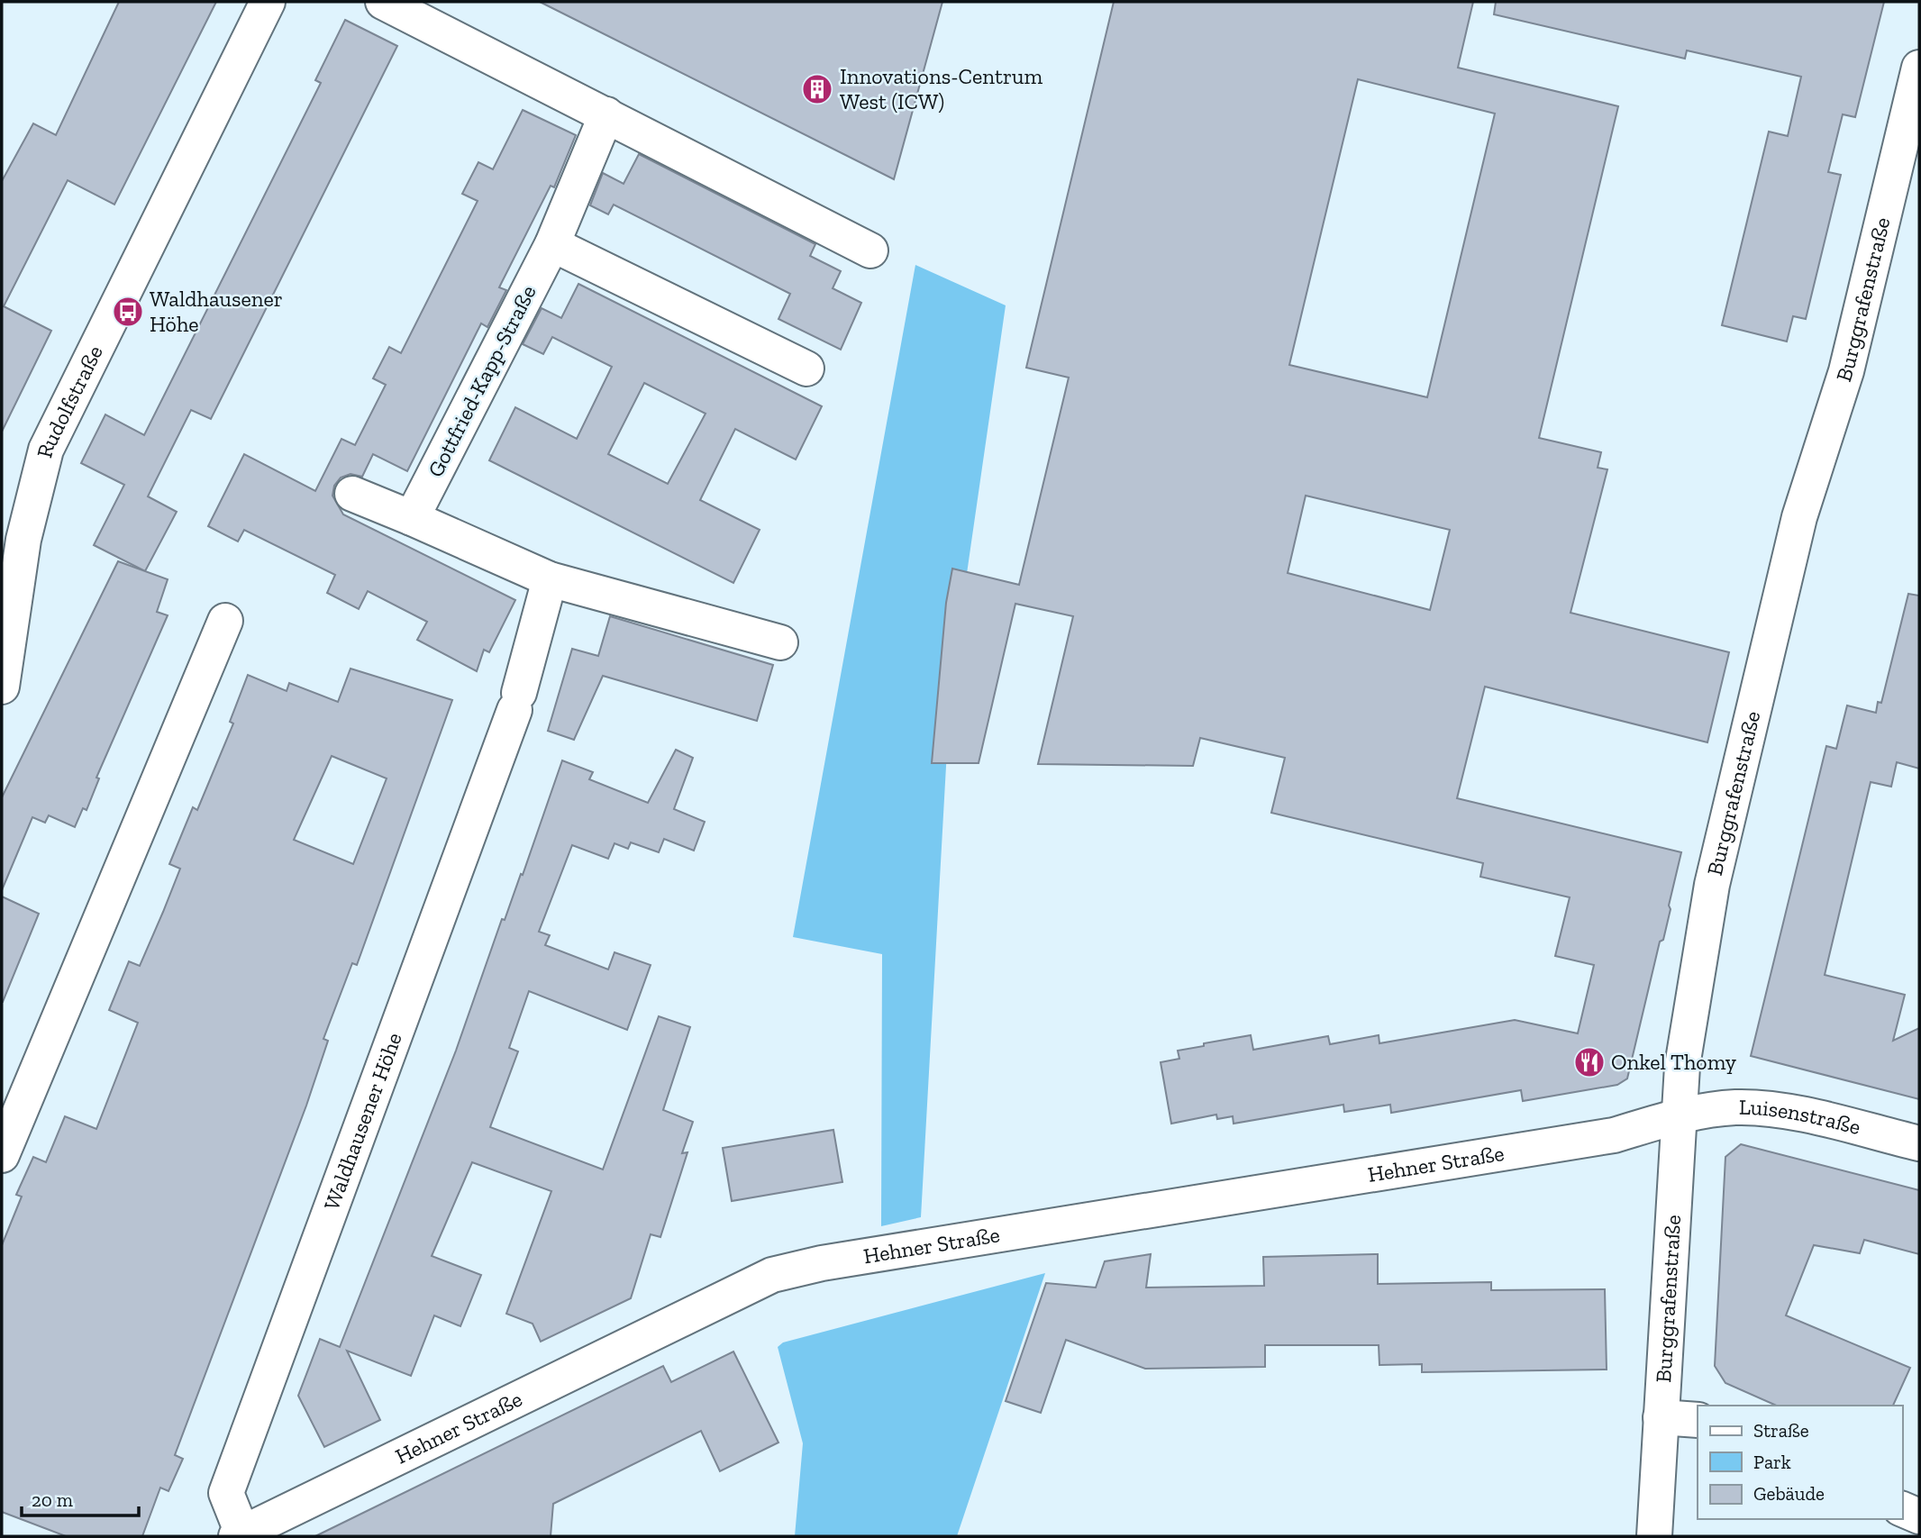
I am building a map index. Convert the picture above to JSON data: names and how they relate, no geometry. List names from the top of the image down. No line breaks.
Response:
{"streets":{"street":["Burggrafenstraße","Gottfried-Kapp-Straße","Rudolfstraße","Luisenstraße","Waldhausener Höhe","Hehner Straße"]},"crossings":[["Burggrafenstraße","Luisenstraße"],["Burggrafenstraße","Hehner Straße"],["Luisenstraße","Hehner Straße"],["Waldhausener Höhe","Hehner Straße"]],"places":{"building":["Innovations-Centrum West (ICW)"],"bus stop":["Waldhausener Höhe"],"restaurant":["Onkel Thomy"]},"legend":["Straße","Park","Gebäude"],"scale_bar":"20 m"}
